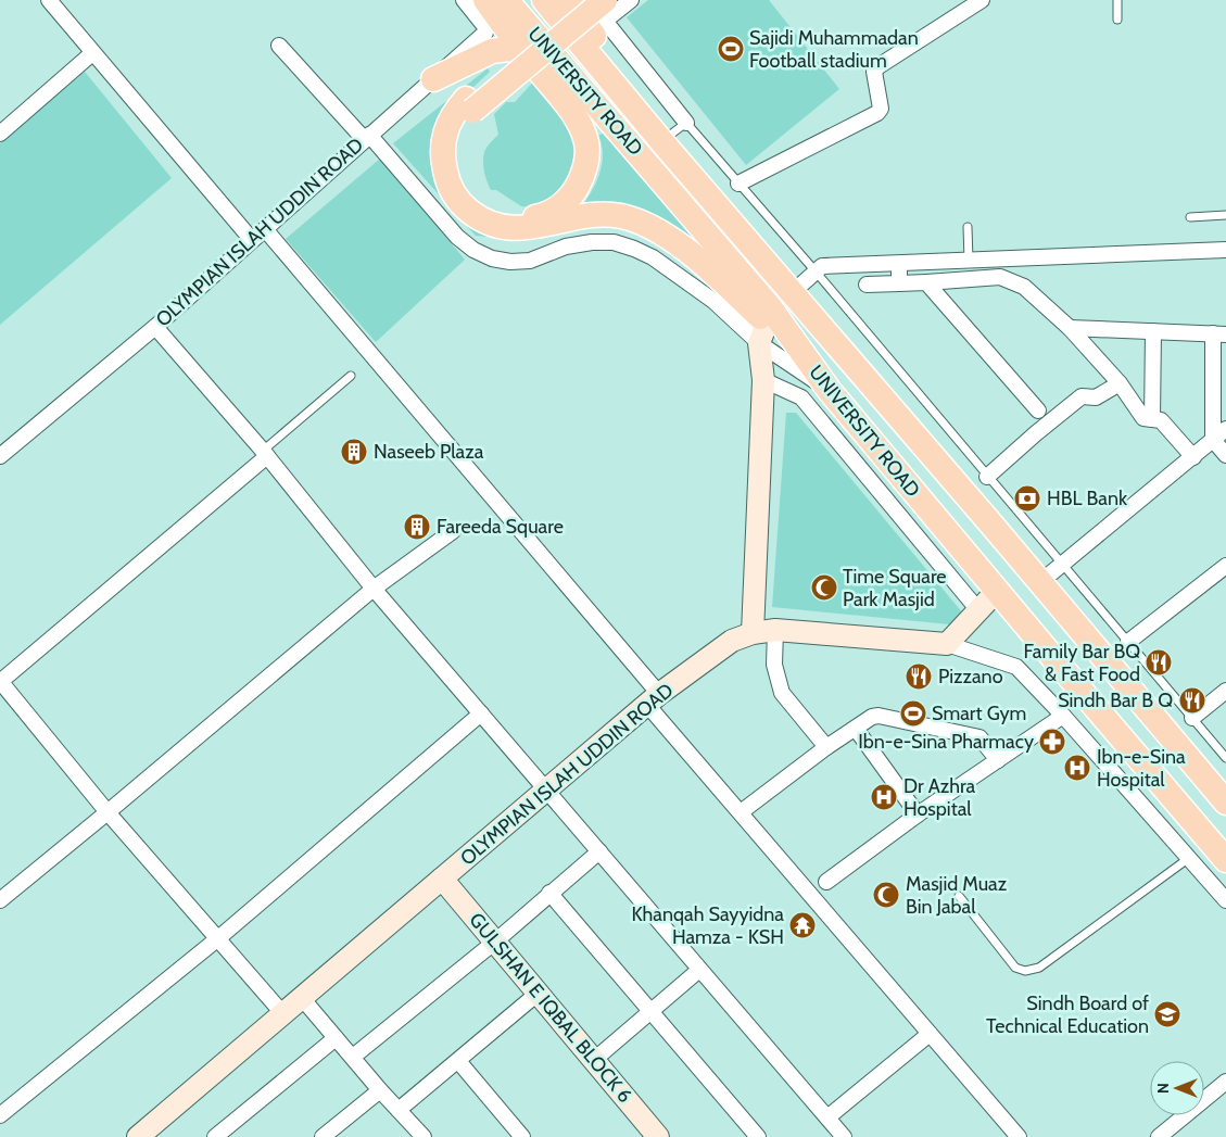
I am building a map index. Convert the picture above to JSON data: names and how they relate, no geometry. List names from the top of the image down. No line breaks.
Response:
{"streets":{"main road":["UNIVERSITY ROAD"],"street":["OLYMPIAN ISLAH UDDIN ROAD","GULSHAN E IQBAL BLOCK 6"]},"crossings":[["OLYMPIAN ISLAH UDDIN ROAD","GULSHAN E IQBAL BLOCK 6"]],"places":{"sports":["Sajidi Muhammadan Football stadium","Smart Gym"],"building":["Naseeb Plaza","Fareeda Square"],"bank":["HBL Bank"],"mosque":["Time Square Park Masjid","Masjid Muaz Bin Jabal"],"restaurant":["Family Bar BQ & Fast Food","Pizzano","Sindh Bar B Q"],"pharmacy":["Ibn-e-Sina Pharmacy"],"hospital":["Ibn-e-Sina Hospital","Dr Azhra Hospital"],"temple":["Khanqah Sayyidna Hamza - KSH"],"school or university":["Sindh Board of Technical Education"]},"north":"left"}
